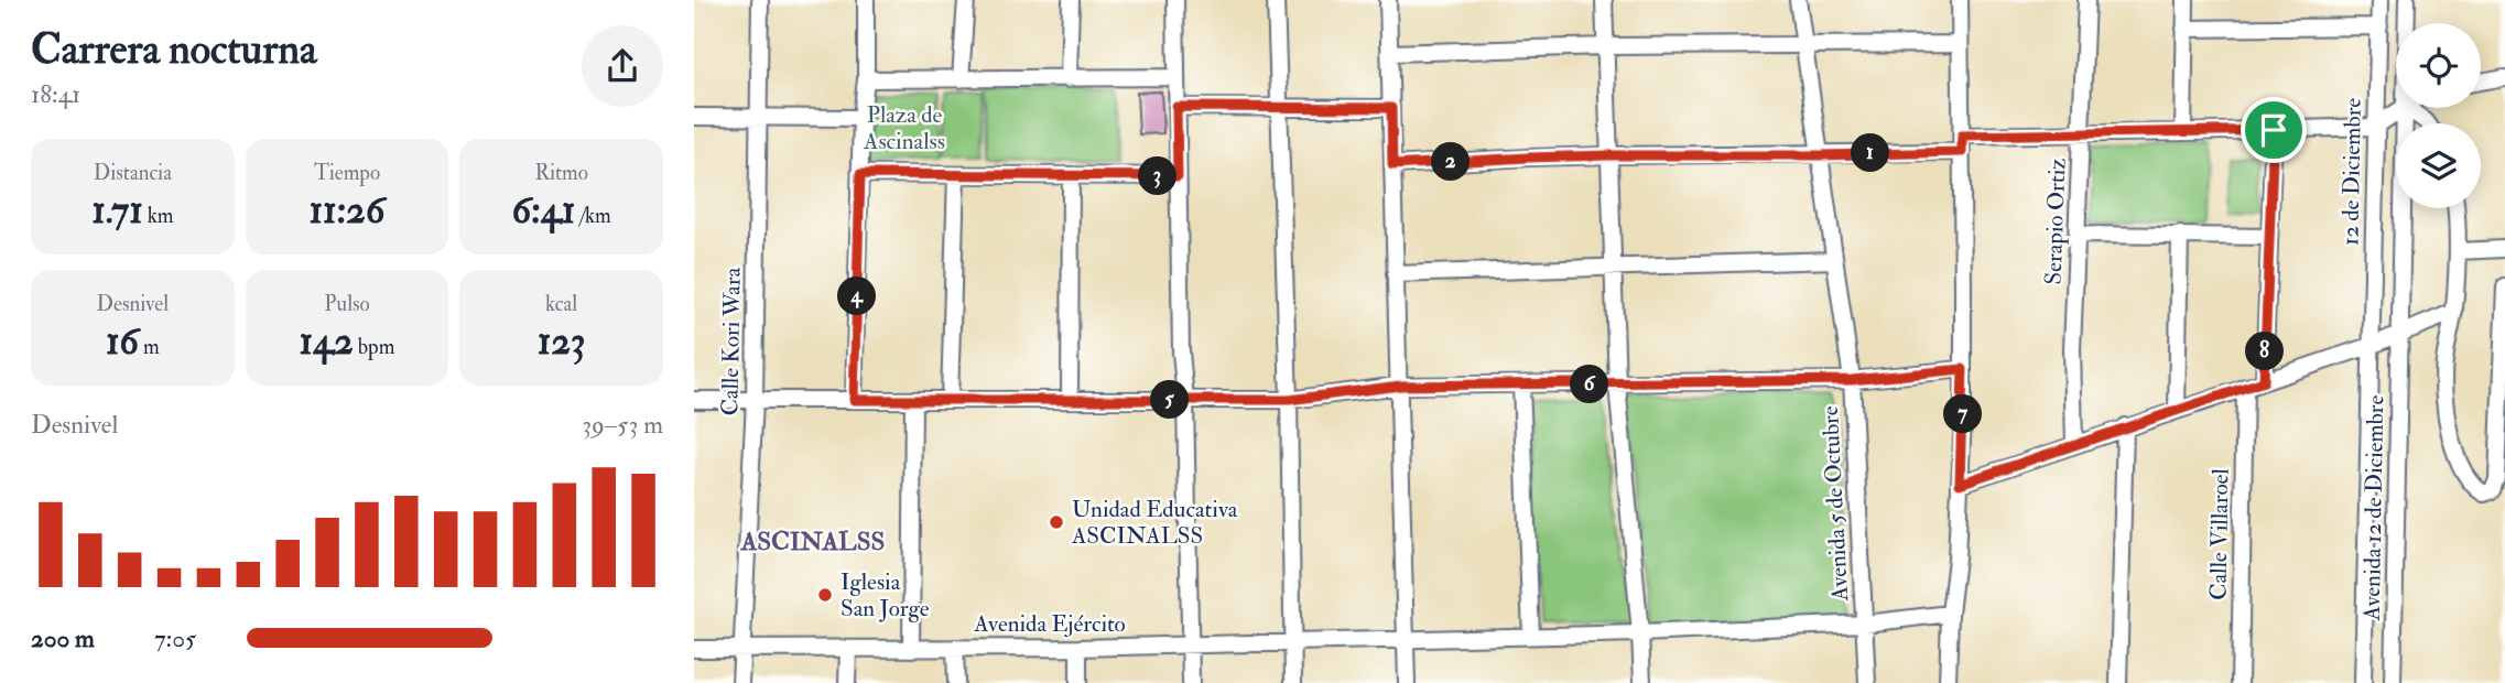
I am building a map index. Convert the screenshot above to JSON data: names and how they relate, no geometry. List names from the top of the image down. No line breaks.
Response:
{"streets":{"street":["12 de Diciembre","Serapio Ortiz","Calle Kori Wara","Avenida 5 de Octubre","Avenida 12 de Diciembre","Calle Villaroel","Avenida Ejército"]},"crossings":[["12 de Diciembre","Avenida 12 de Diciembre"],["Calle Kori Wara","Avenida Ejército"],["Avenida 5 de Octubre","Avenida Ejército"]],"districts":["ASCINALSS"],"parks":["Plaza de Ascinalss"],"places":["Unidad Educativa ASCINALSS","Iglesia San Jorge"],"page":{"heading":["Carrera nocturna","18:41"],"stats":[["Distancia","1.71 km"],["Tiempo","11:26"],["Ritmo","6:41 /km"],["Desnivel","16 m"],["Pulso","142 bpm"],["kcal","123"]],"pins":["1","2","3","4","8","6","5","7"],"chart":["Desnivel","39–53 m"],"list":[{"name":"200 m","note":"7:05"}]}}
